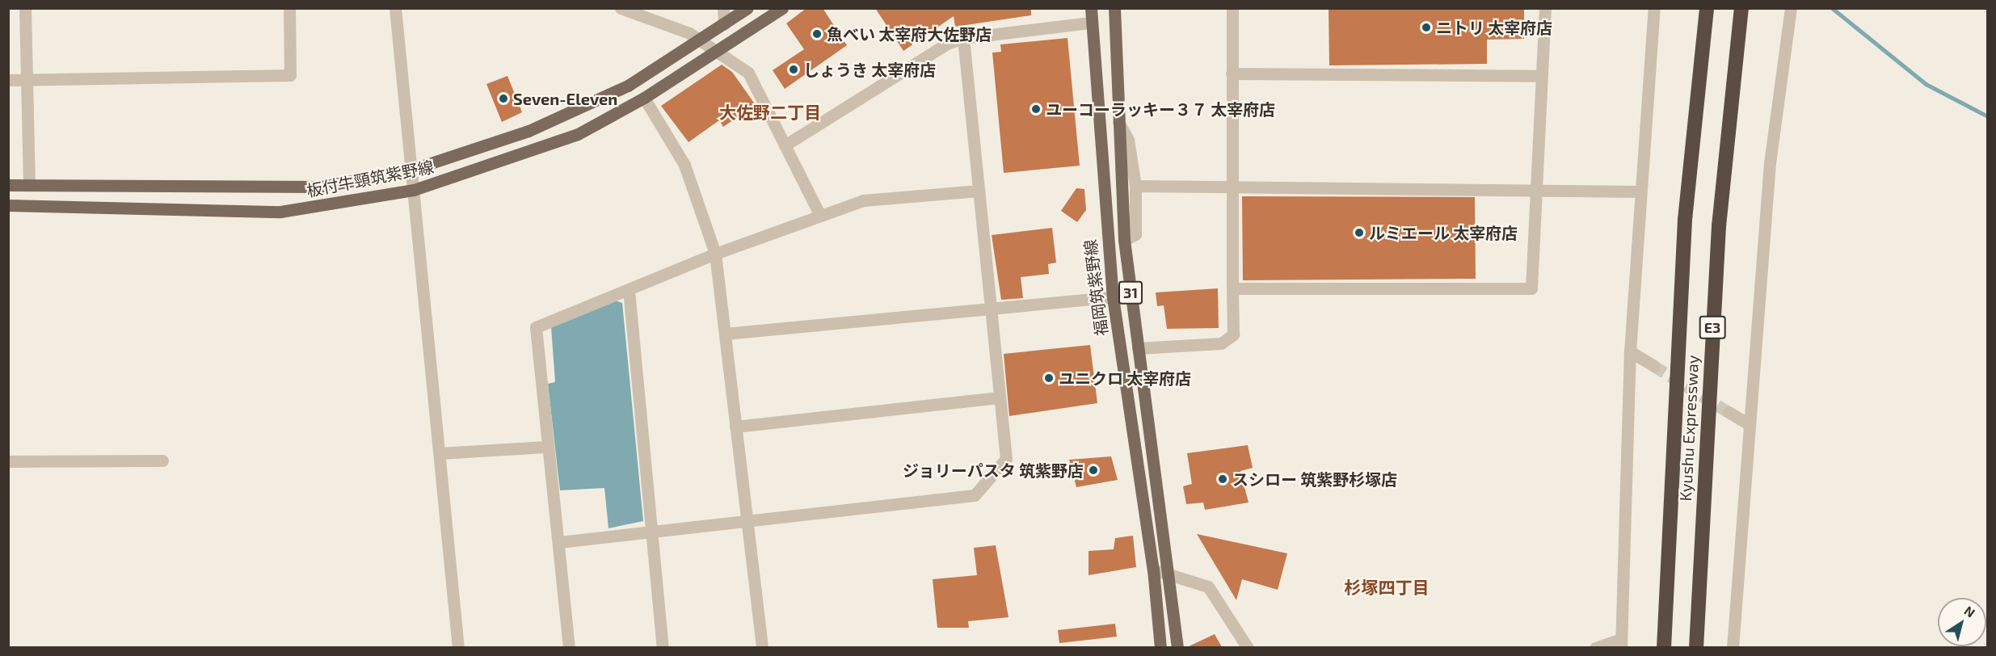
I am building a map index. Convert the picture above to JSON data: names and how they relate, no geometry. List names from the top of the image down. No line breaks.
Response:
{"streets":{"highway":["E3","Kyushu Expressway"],"main road":["板付牛頸筑紫野線","福岡筑紫野線","31"]},"districts":["大佐野二丁目","杉塚四丁目"],"places":["ニトリ 太宰府店","魚べい 太宰府大佐野店","しょうき 太宰府店","Seven-Eleven","ユーコーラッキー３７ 太宰府店","ルミエール 太宰府店","ユニクロ 太宰府店","ジョリーパスタ 筑紫野店","スシロー 筑紫野杉塚店"],"north":"top right"}
